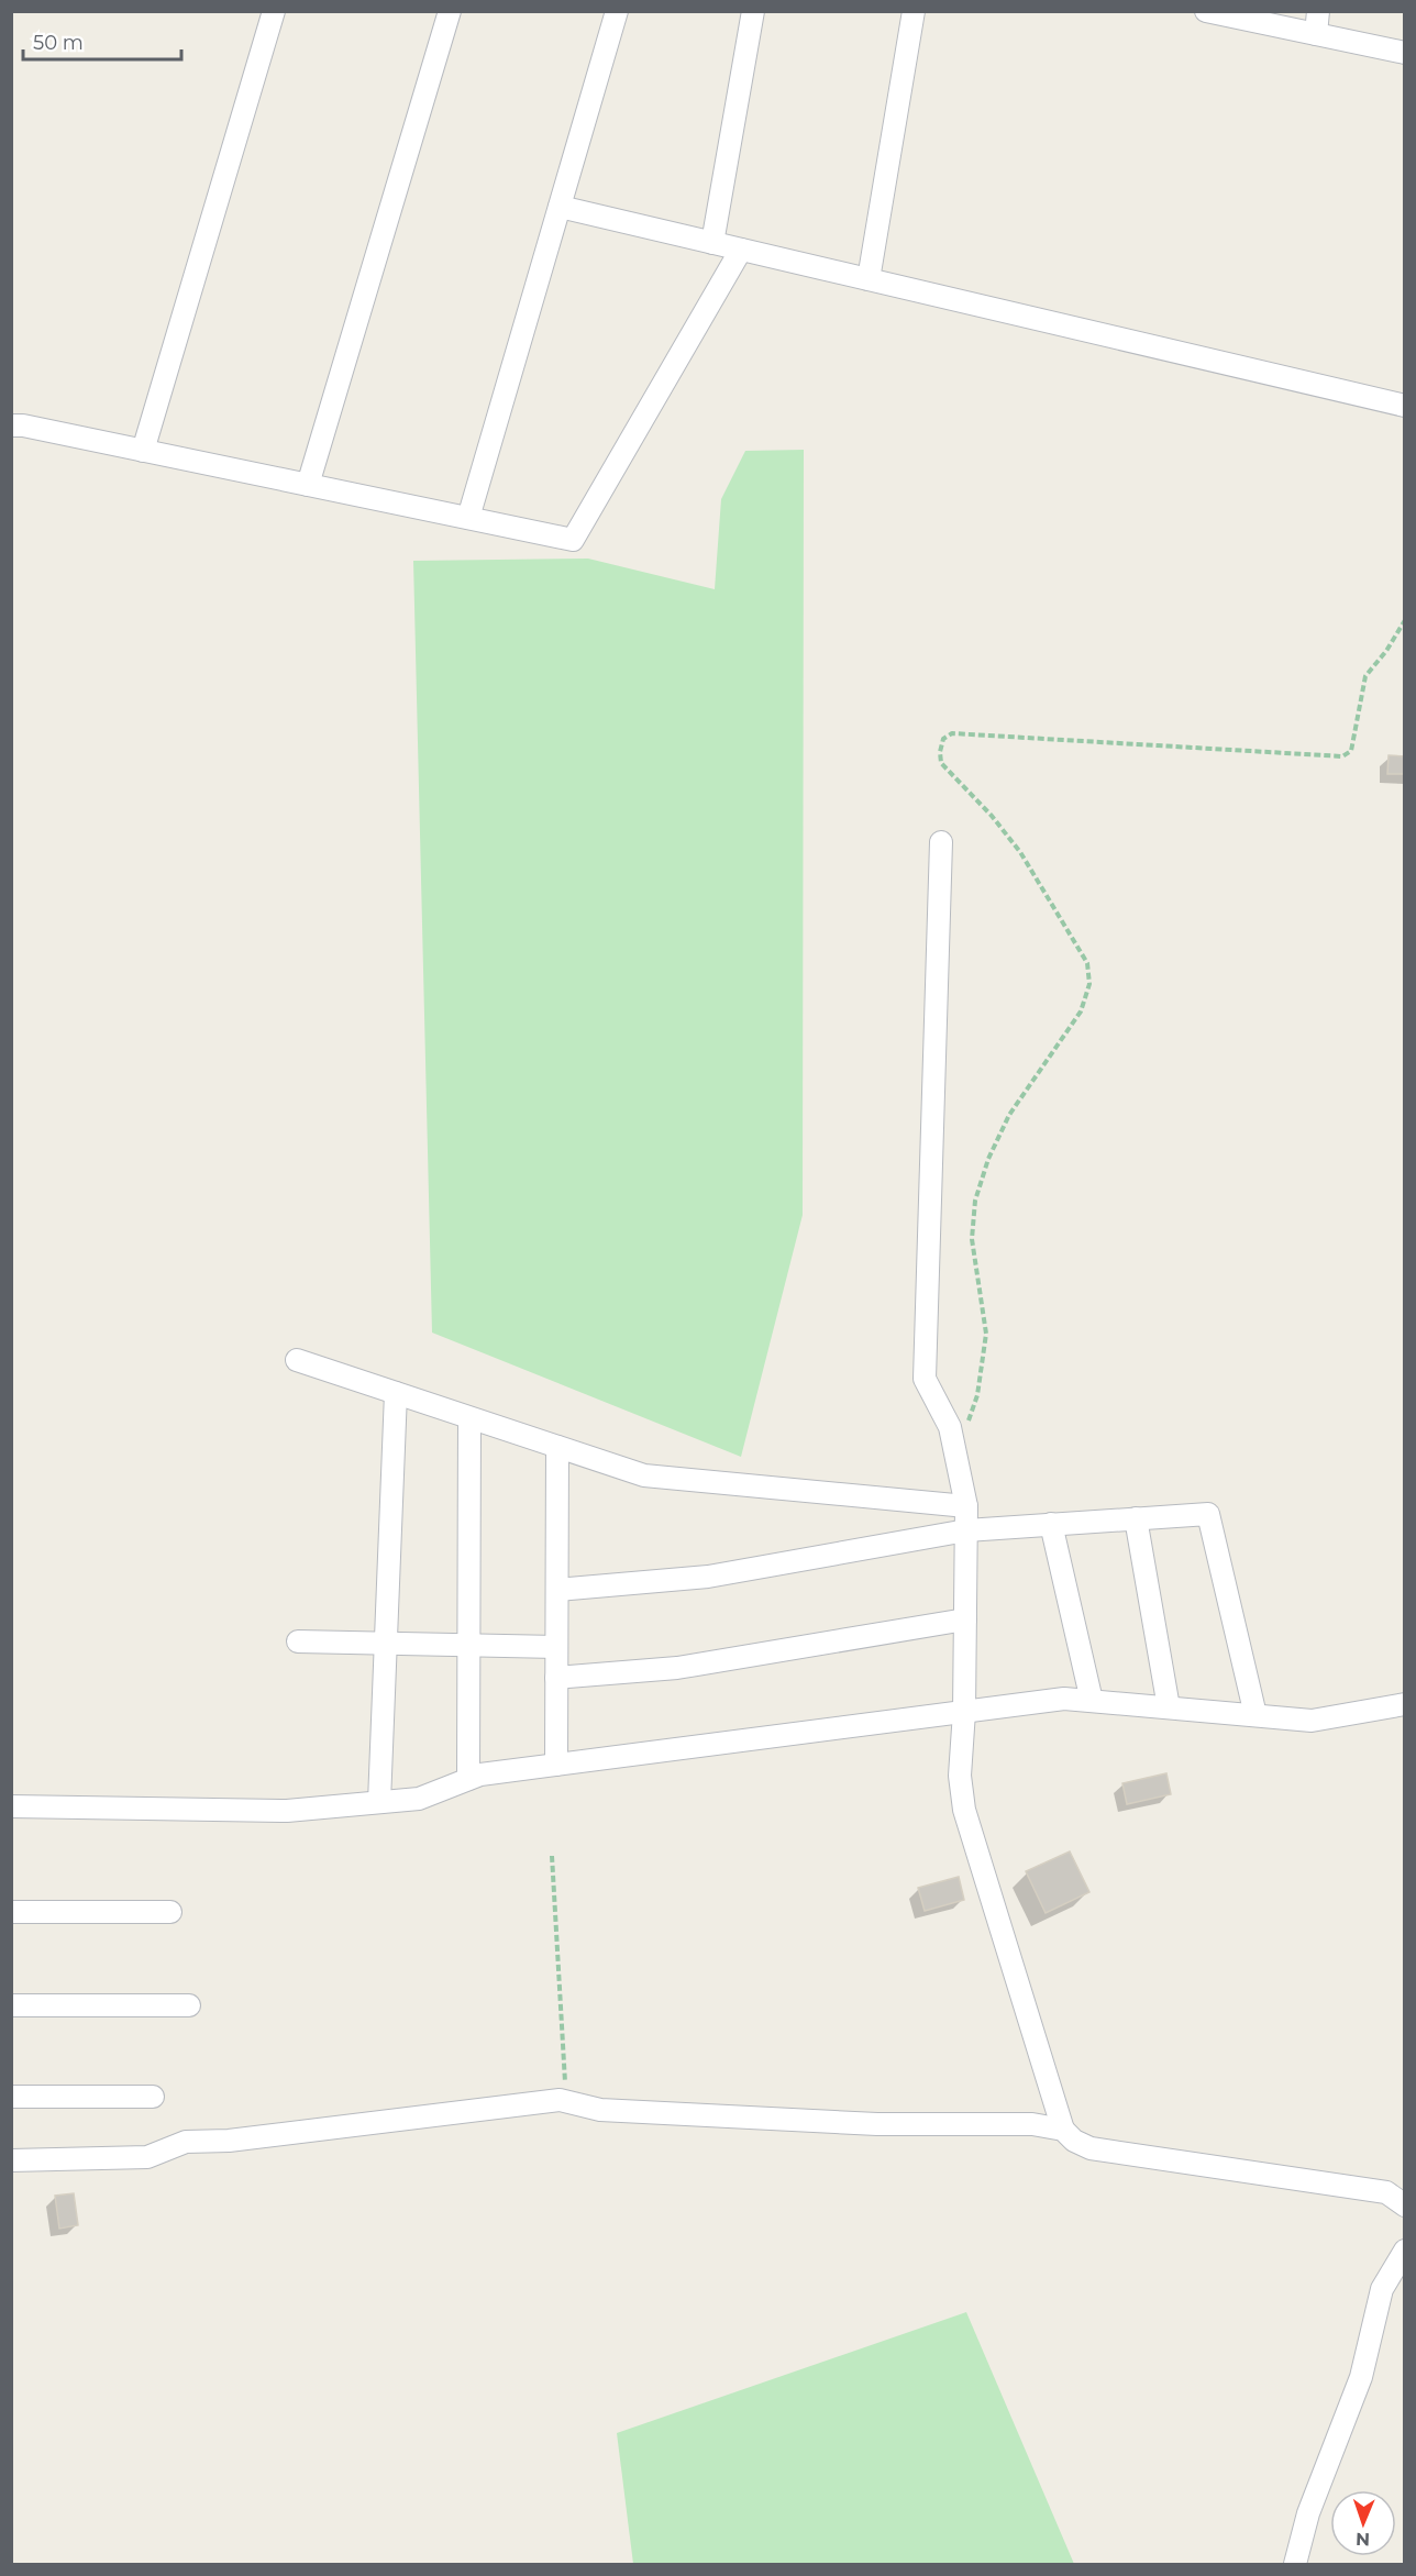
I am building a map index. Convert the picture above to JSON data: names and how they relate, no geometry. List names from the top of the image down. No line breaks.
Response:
{"scale_bar":"50 m","north":"bottom"}
